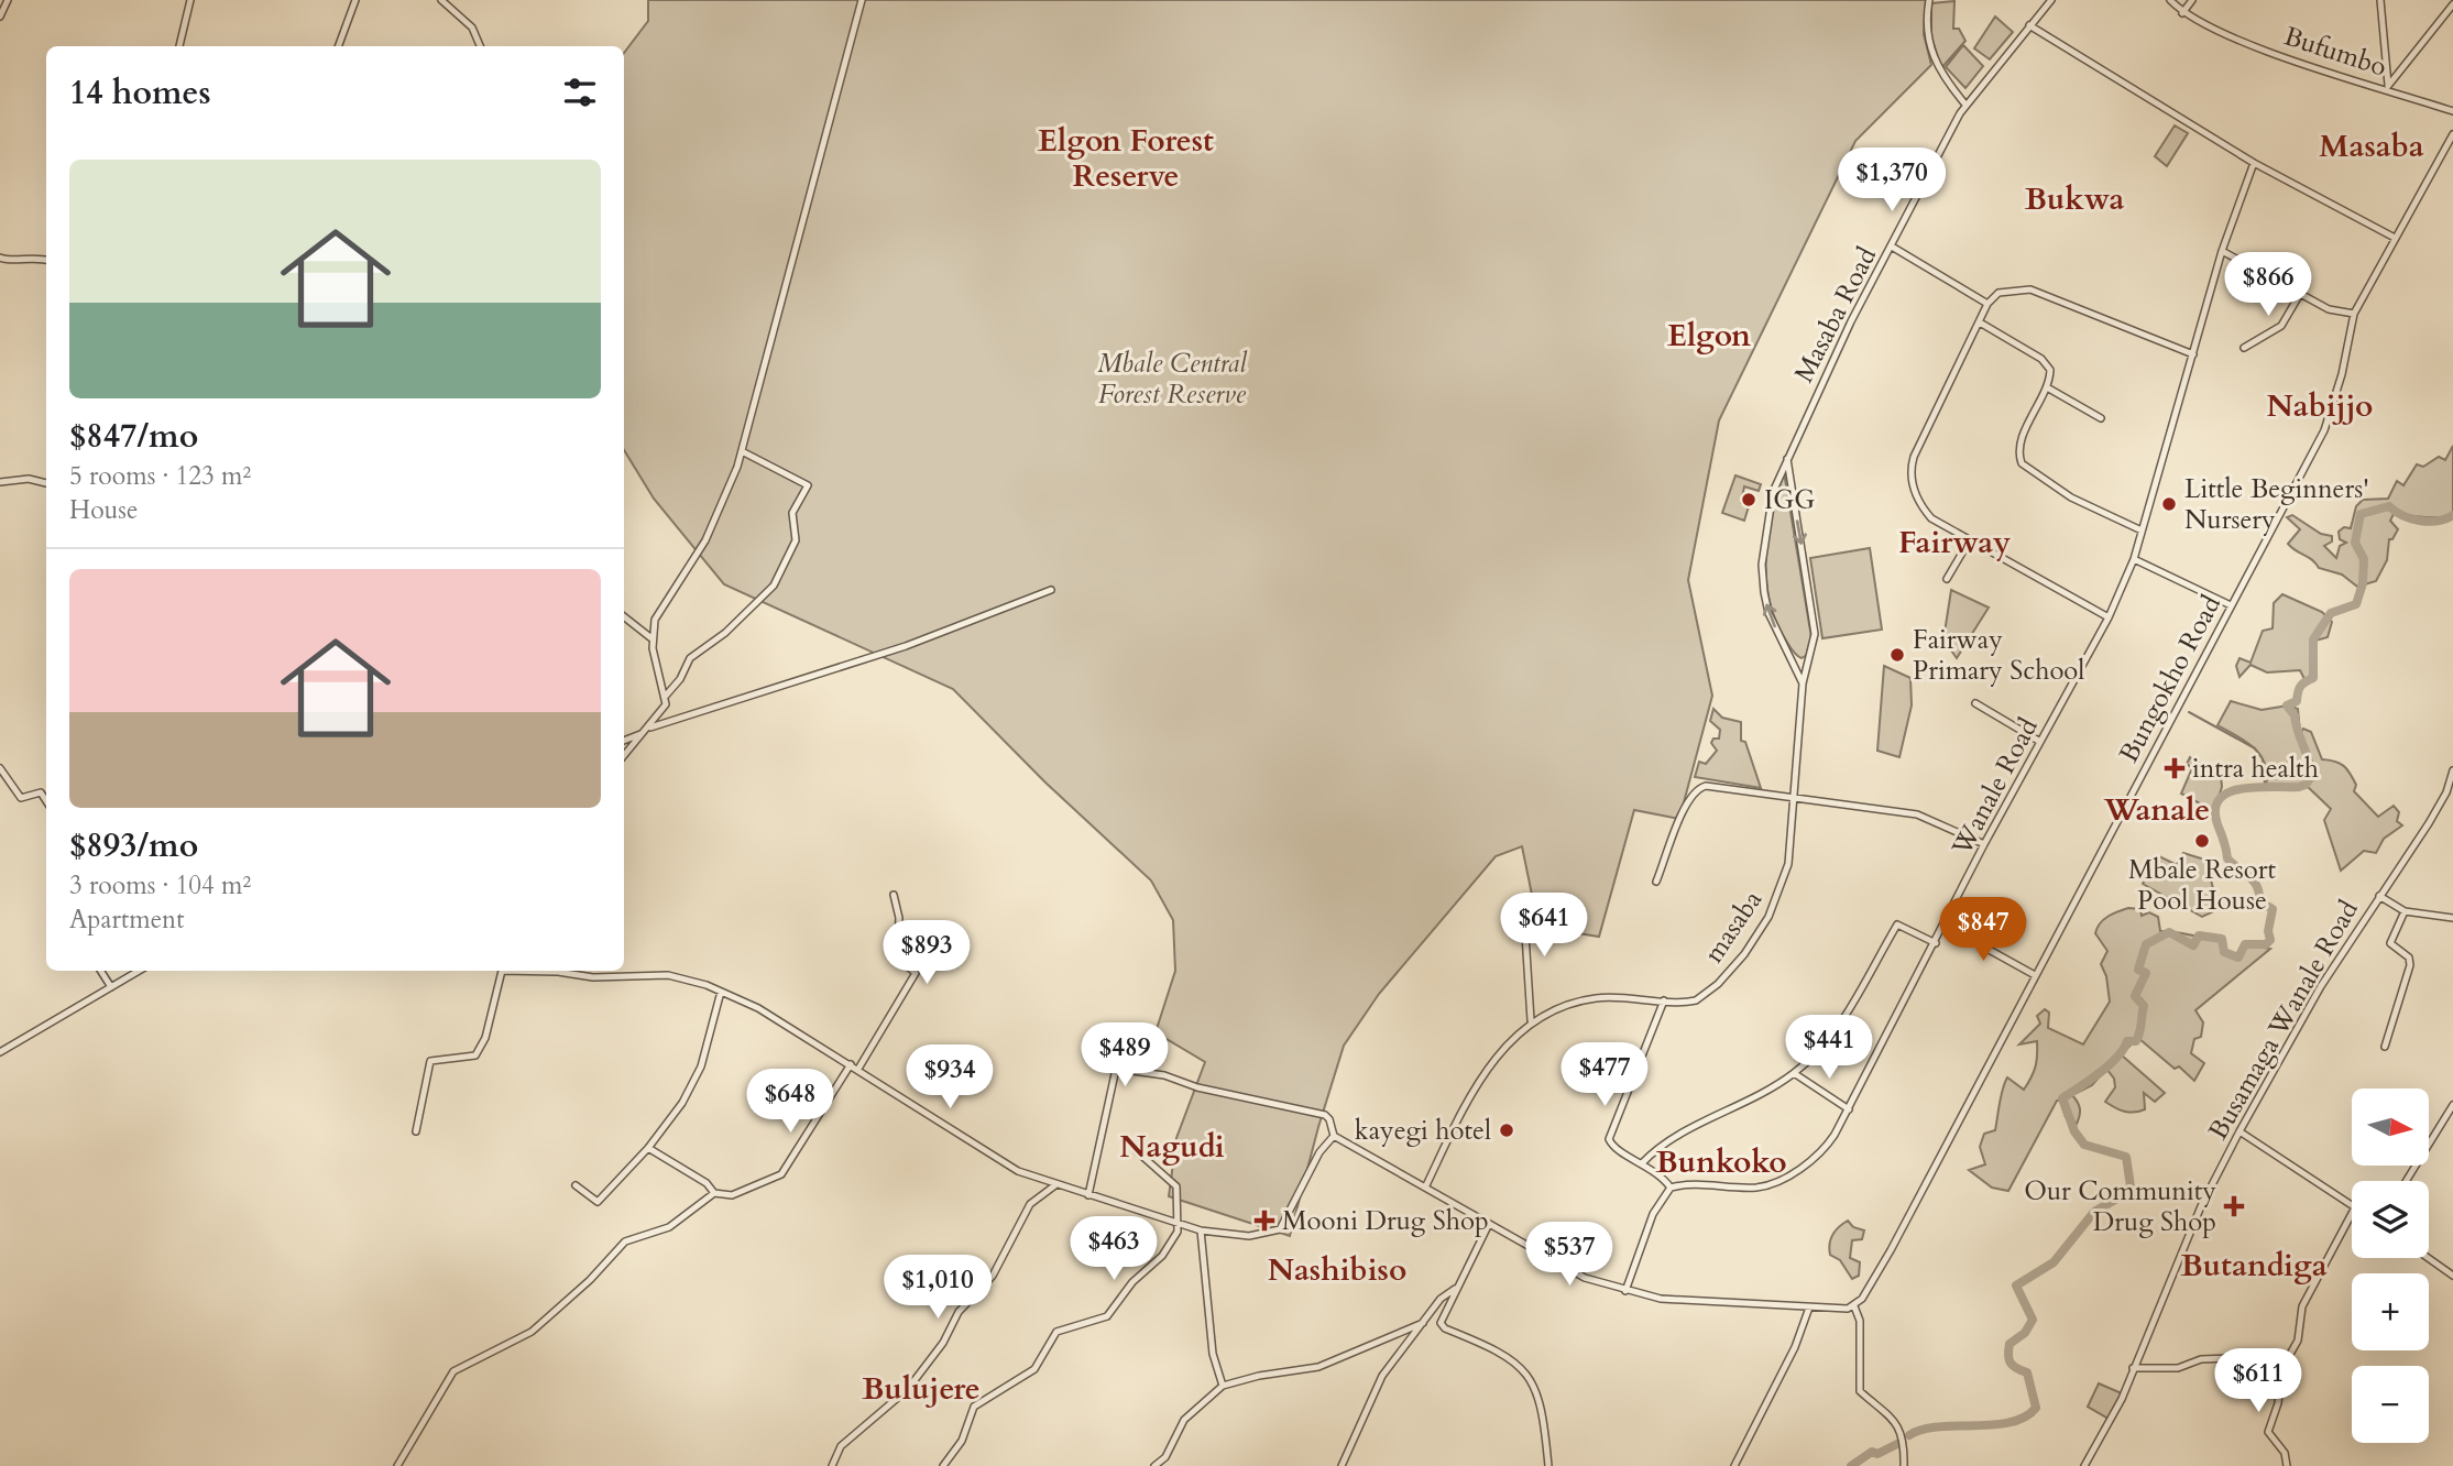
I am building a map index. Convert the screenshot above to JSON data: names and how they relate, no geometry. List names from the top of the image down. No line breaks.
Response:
{"streets":{"street":["Bufumbo","Masaba Road","Bungokho Road","Wanale Road","masaba","Busamaga Wanale Road"]},"crossings":[["Masaba Road","masaba"]],"districts":["Elgon Forest Reserve","Masaba","Bukwa","Elgon","Nabijjo","Fairway","Wanale","Nagudi","Bunkoko","Butandiga","Nashibiso","Bulujere"],"parks":["Mbale Central Forest Reserve"],"places":{"other":["IGG","Little Beginners' Nursery","Fairway Primary School","Mbale Resort Pool House","kayegi hotel"],"health":["intra health","Our Community Drug Shop","Mooni Drug Shop"]},"north":"right","page":{"heading":"14 homes","list":[{"name":"$847/mo","note":"5 rooms · 123 m² · House"},{"name":"$893/mo","note":"3 rooms · 104 m² · Apartment"}],"price":["$1,370","$866","$641","$847","$893","$441","$489","$477","$934","$648","$463","$537","$1,010","$611"],"map_buttons":["+","−"]}}
